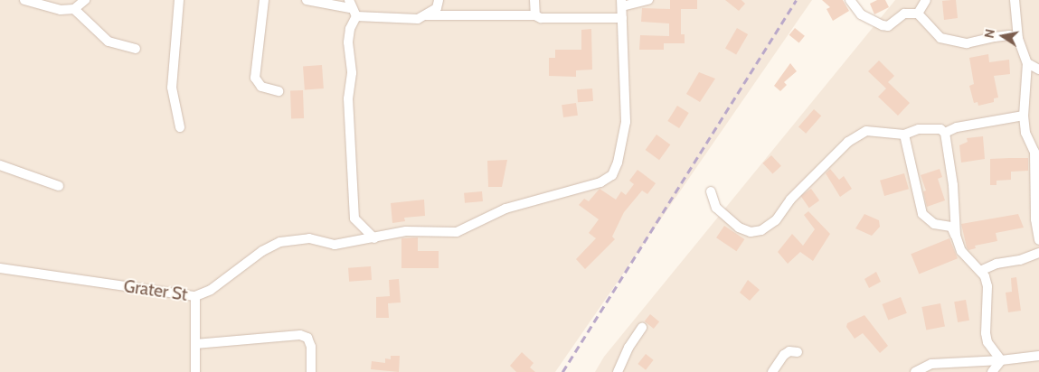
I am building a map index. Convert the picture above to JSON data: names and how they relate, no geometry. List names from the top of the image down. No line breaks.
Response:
{"streets":{"street":["Grater St"]},"north":"left"}
